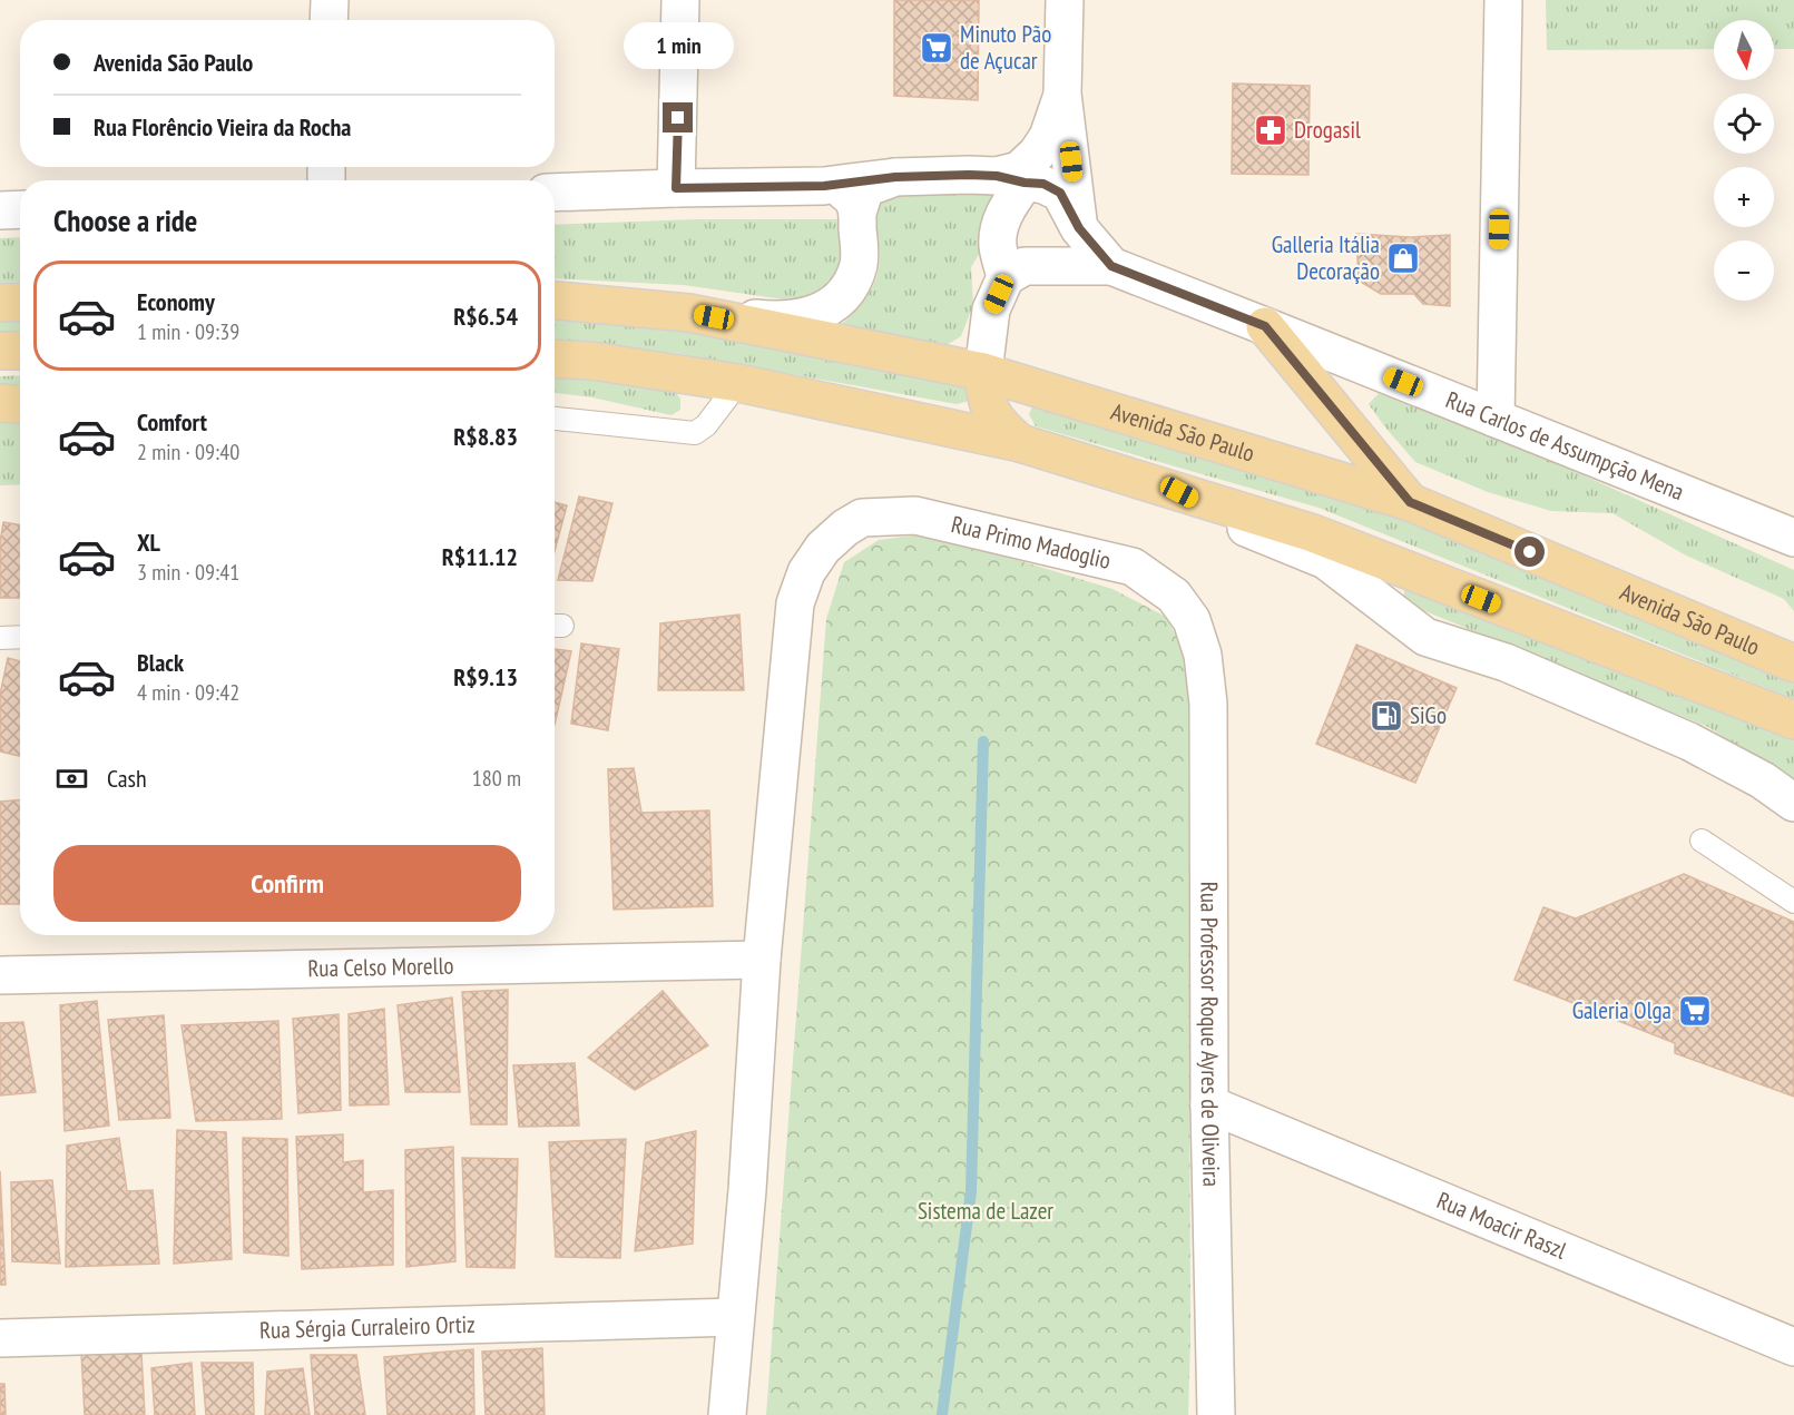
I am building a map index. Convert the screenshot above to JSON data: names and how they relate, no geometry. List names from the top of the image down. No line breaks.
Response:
{"streets":{"main road":["Avenida São Paulo"],"street":["Rua Carlos de Assumpção Mena","Rua Primo Madoglio","Rua Celso Morello","Rua Professor Roque Ayres de Oliveira","Rua Moacir Raszl","Rua Sérgia Curraleiro Ortiz"]},"crossings":[["Rua Primo Madoglio","Rua Celso Morello"],["Rua Primo Madoglio","Rua Professor Roque Ayres de Oliveira"],["Rua Primo Madoglio","Rua Sérgia Curraleiro Ortiz"],["Rua Professor Roque Ayres de Oliveira","Rua Moacir Raszl"]],"parks":["Sistema de Lazer"],"places":{"supermarket":["Minuto Pão de Açucar","Galeria Olga"],"pharmacy":["Drogasil"],"shop":["Galleria Itália Decoração"],"fuel station":["SiGo"]},"north":"bottom","page":{"map_buttons":["+","−"],"banner":["Avenida São Paulo","Rua Florêncio Vieira da Rocha"],"bubble":"1 min","heading":"Choose a ride","list":[{"name":"Economy","note":"1 min · 09:39","value":"R$6.54"},{"name":"Comfort","note":"2 min · 09:40","value":"R$8.83"},{"name":"XL","note":"3 min · 09:41","value":"R$11.12"},{"name":"Black","note":"4 min · 09:42","value":"R$9.13"}],"pay":["Cash","180 m"],"buttons":"Confirm"}}
